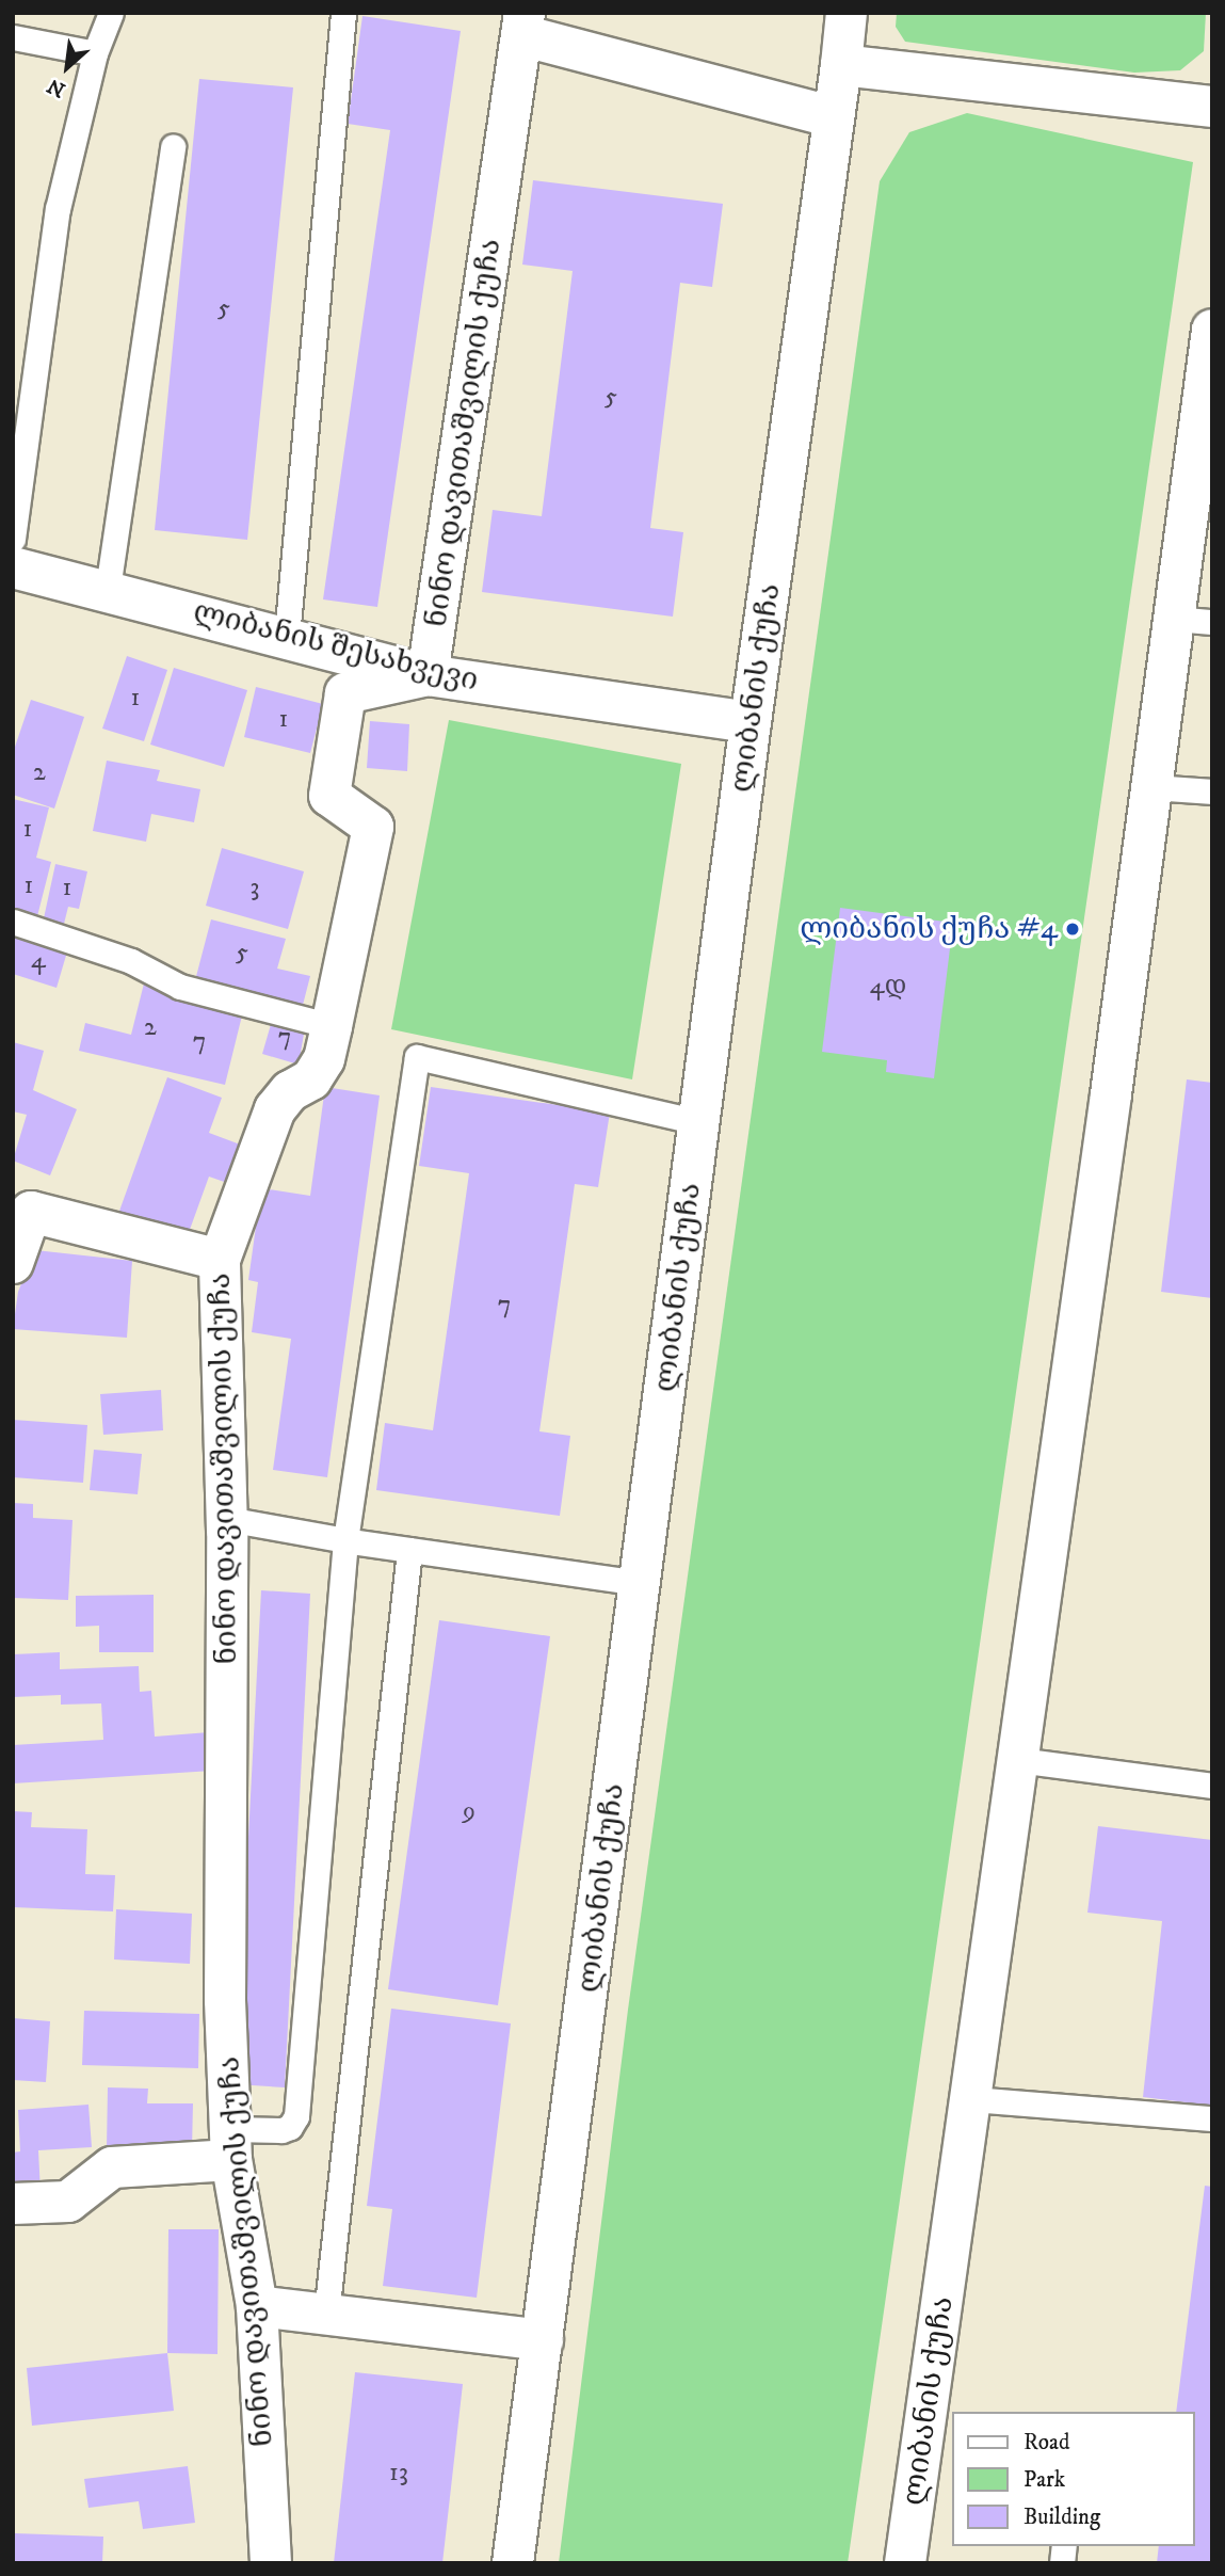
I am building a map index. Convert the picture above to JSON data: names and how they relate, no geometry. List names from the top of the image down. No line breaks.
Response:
{"streets":{"street":["ნინო დავითაშვილის ქუჩა","ლიბანის შესახვევი","ლიბანის ქუჩა"]},"crossings":[["ნინო დავითაშვილის ქუჩა","ლიბანის შესახვევი"],["ლიბანის შესახვევი","ლიბანის ქუჩა"]],"places":["ლიბანის ქუჩა #4"],"house_numbers":["5","5","1","1","2","1","1","1","3","5","4","4დ","2","7","7","7","9","13"],"legend":["Road","Park","Building"],"north":"bottom left"}
